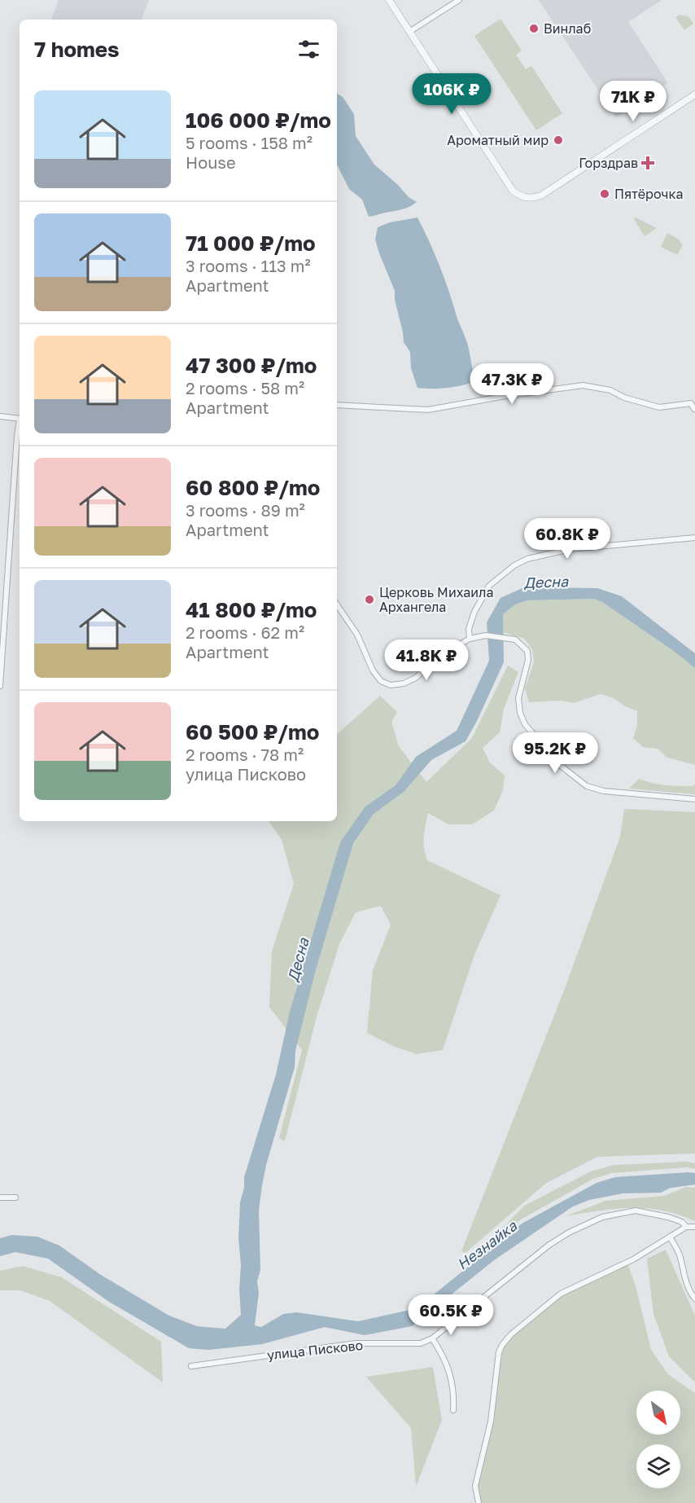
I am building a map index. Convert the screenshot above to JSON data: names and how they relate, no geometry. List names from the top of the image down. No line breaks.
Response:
{"streets":{"street":["улица Писково"]},"water":["Десна","Незнайка"],"places":{"other":["Винлаб","Ароматный мир","Пятёрочка","Церковь Михаила Архангела"],"health":["Горздрав"]},"north":"bottom right","page":{"heading":"7 homes","price":["106K ₽","71K ₽","47.3K ₽","60.8K ₽","41.8K ₽","95.2K ₽","60.5K ₽"],"list":[{"name":"106 000 ₽/mo","note":"5 rooms · 158 m² · House"},{"name":"71 000 ₽/mo","note":"3 rooms · 113 m² · Apartment"},{"name":"47 300 ₽/mo","note":"2 rooms · 58 m² · Apartment"},{"name":"60 800 ₽/mo","note":"3 rooms · 89 m² · Apartment"},{"name":"41 800 ₽/mo","note":"2 rooms · 62 m² · Apartment"},{"name":"60 500 ₽/mo","note":"2 rooms · 78 m² · улица Писково"}]}}
